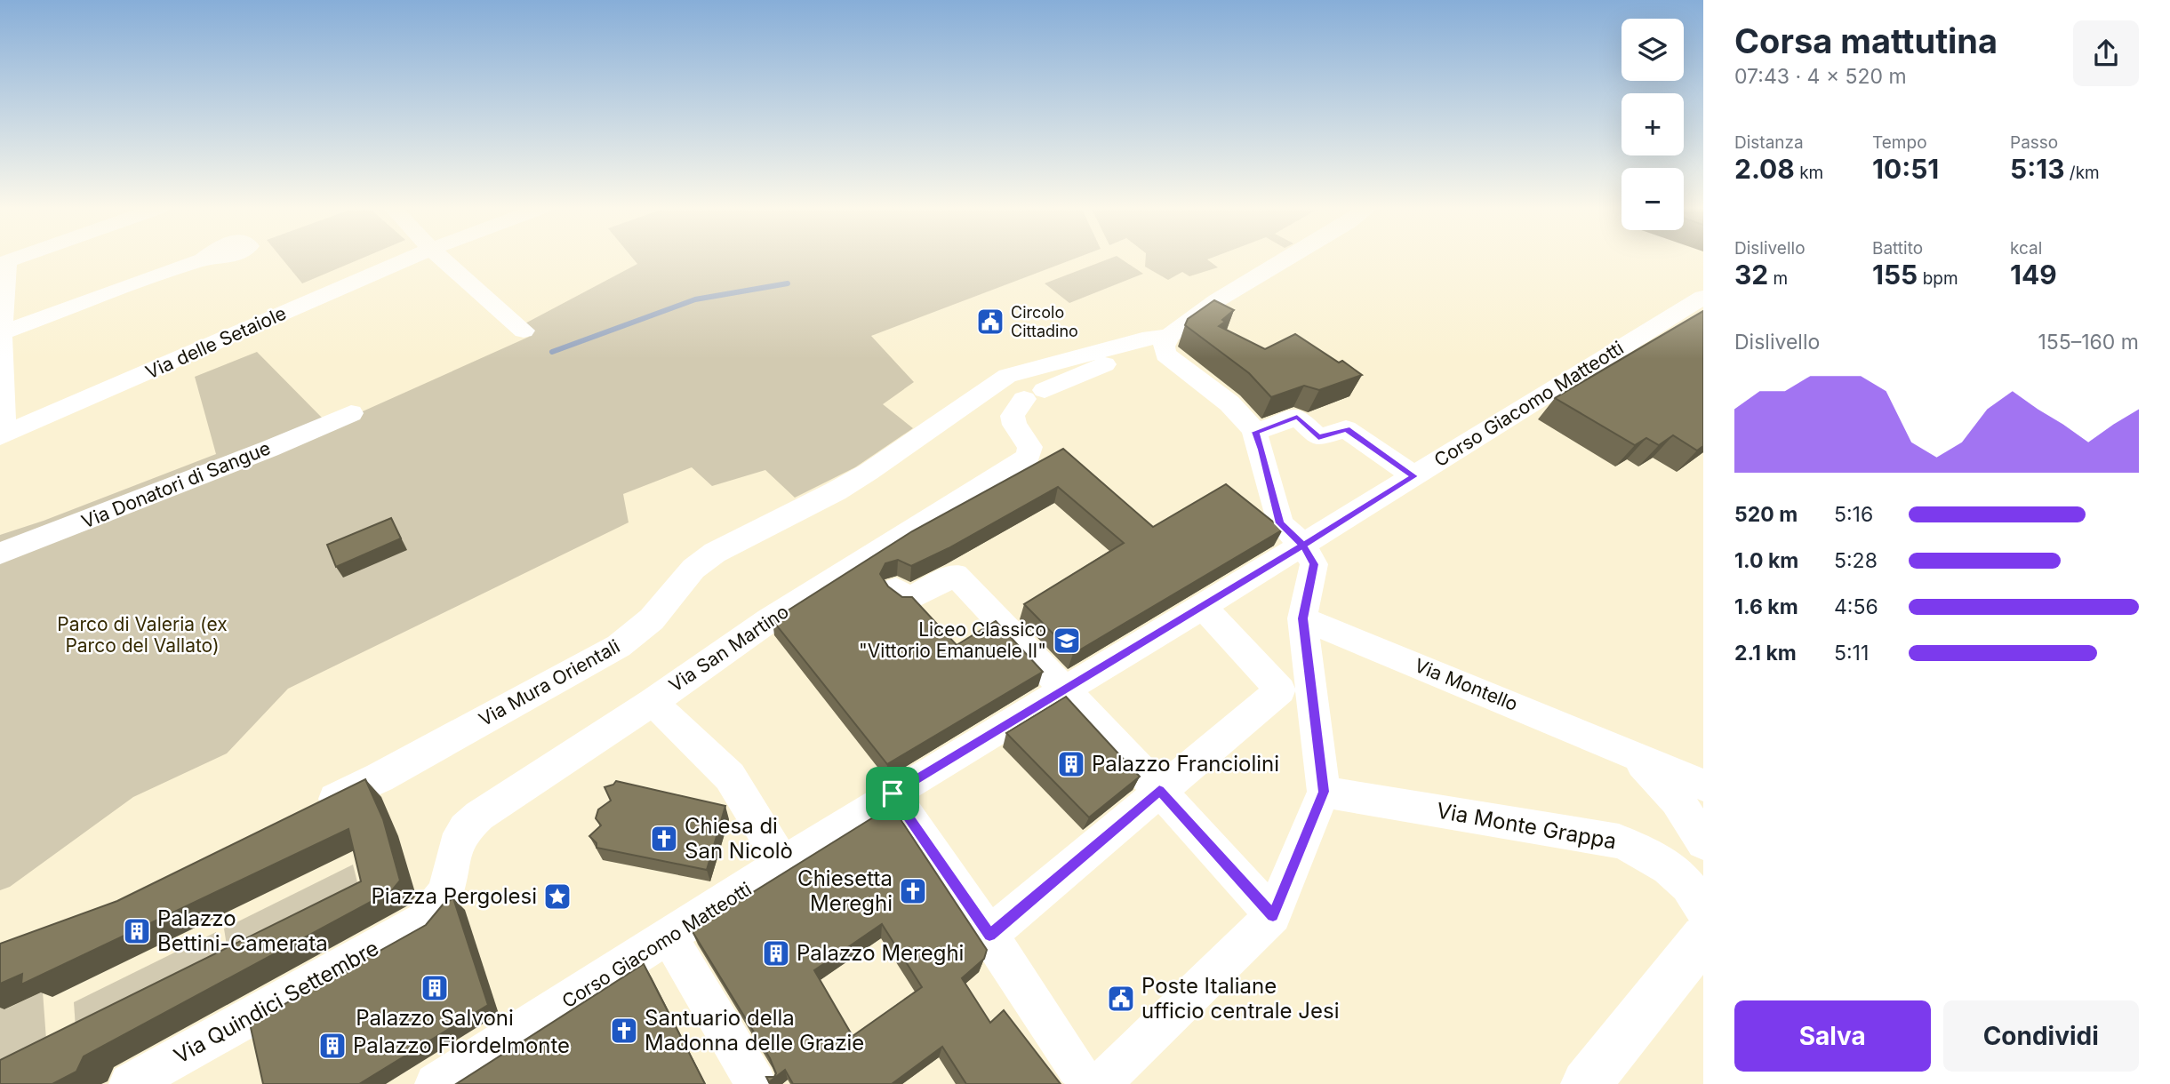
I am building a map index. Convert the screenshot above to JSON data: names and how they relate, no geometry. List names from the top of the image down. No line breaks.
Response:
{"streets":{"street":["Via delle Setaiole","Corso Giacomo Matteotti","Via Donatori di Sangue","Via San Martino","Via Mura Orientali","Via Montello","Via Monte Grappa","Via Quindici Settembre"]},"crossings":[["Via San Martino","Via Mura Orientali"],["Via San Martino","Via Quindici Settembre"]],"parks":["Parco di Valeria (ex Parco del Vallato)"],"places":{"public building":["Circolo Cittadino","Poste Italiane ufficio centrale Jesi"],"school or university":["Liceo Classico \"Vittorio Emanuele II\""],"building":["Palazzo Franciolini","Palazzo Bettini-Camerata","Palazzo Mereghi","Palazzo Salvoni","Palazzo Fiordelmonte"],"church":["Chiesa di San Nicolò","Chiesetta Mereghi","Santuario della Madonna delle Grazie"],"place":["Piazza Pergolesi"]},"page":{"heading":["Corsa mattutina","07:43 · 4 × 520 m"],"map_buttons":["+","−"],"stats":[["Distanza","2.08 km"],["Tempo","10:51"],["Passo","5:13 /km"],["Dislivello","32 m"],["Battito","155 bpm"],["kcal","149"]],"chart":["Dislivello","155–160 m"],"list":[{"name":"520 m","note":"5:16"},{"name":"1.0 km","note":"5:28"},{"name":"1.6 km","note":"4:56"},{"name":"2.1 km","note":"5:11"}],"buttons":["Salva","Condividi"]}}
